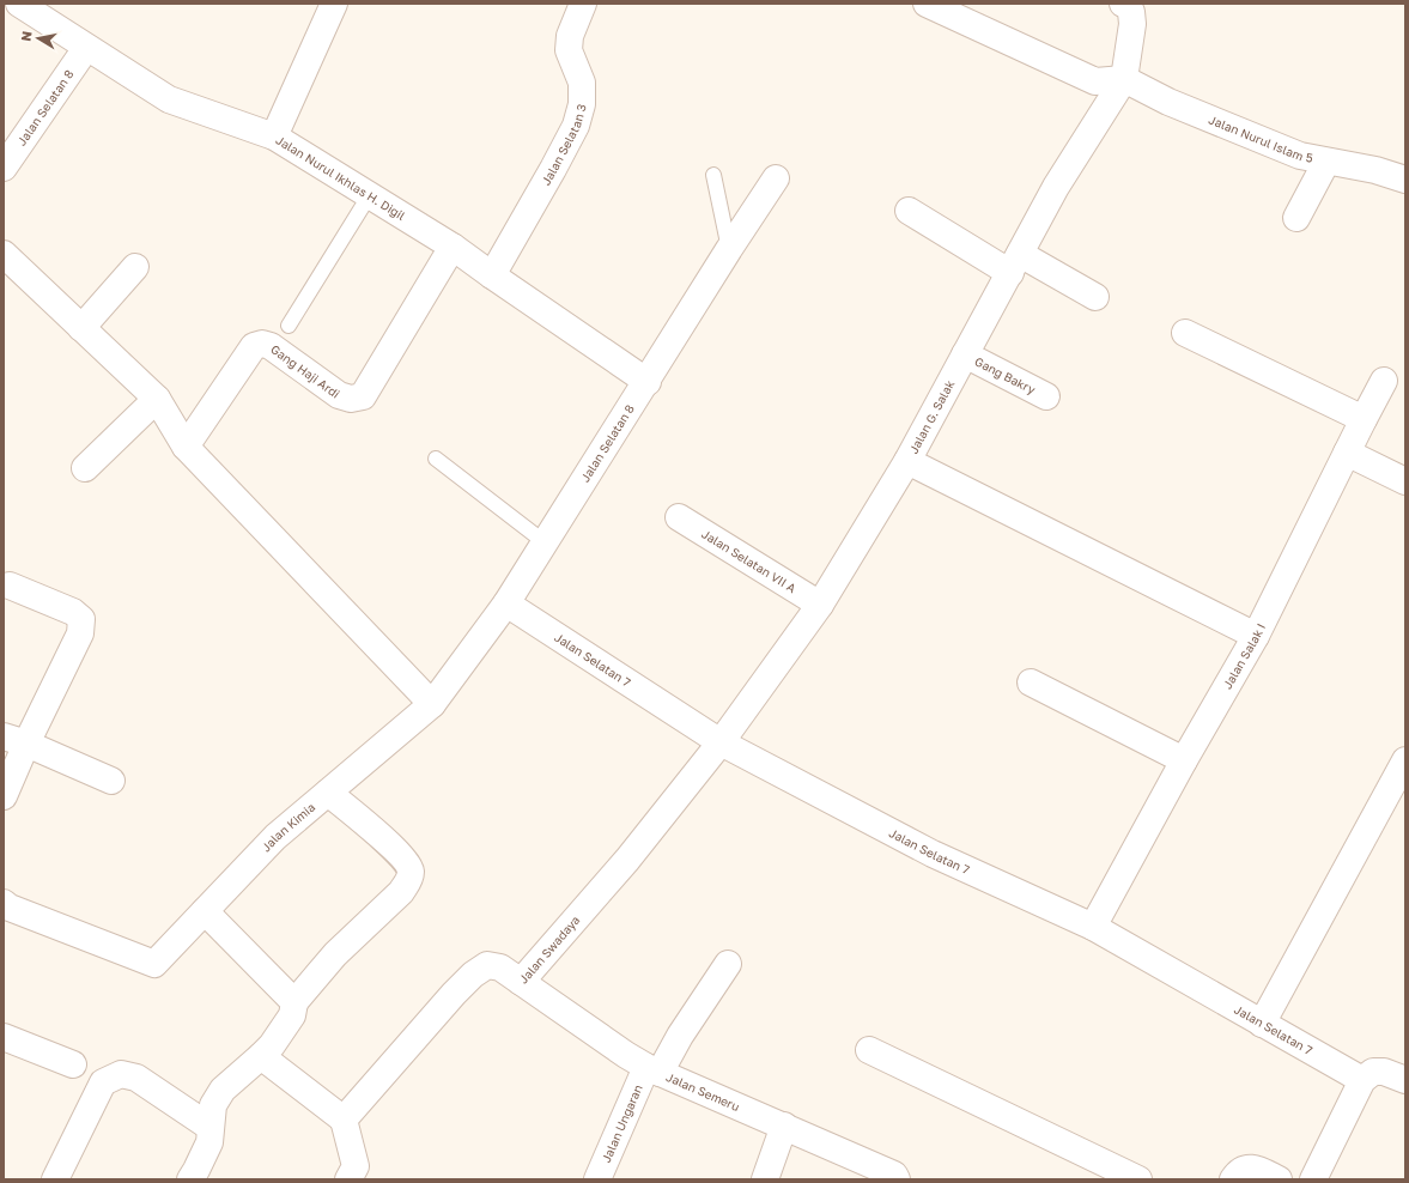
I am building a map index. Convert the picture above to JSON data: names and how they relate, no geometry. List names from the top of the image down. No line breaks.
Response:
{"streets":{"street":["Jalan Selatan 8","Jalan Nurul Islam 5","Jalan Selatan 3","Jalan Nurul Ikhlas H. Digil","Gang Haji Ardi","Gang Bakry","Jalan G. Salak","Jalan Selatan VII A","Jalan Salak I","Jalan Selatan 7","Jalan Kimia","Jalan Swadaya","Jalan Semeru","Jalan Ungaran"]},"crossings":[["Jalan Selatan 8","Jalan Nurul Ikhlas H. Digil"],["Jalan Selatan 8","Jalan Selatan 7"],["Jalan Selatan 8","Jalan Kimia"],["Jalan Nurul Islam 5","Jalan G. Salak"],["Jalan Selatan 3","Jalan Nurul Ikhlas H. Digil"],["Jalan Nurul Ikhlas H. Digil","Gang Haji Ardi"],["Gang Bakry","Jalan G. Salak"],["Jalan G. Salak","Jalan Selatan VII A"],["Jalan G. Salak","Jalan Selatan 7"],["Jalan G. Salak","Jalan Swadaya"],["Jalan Salak I","Jalan Selatan 7"],["Jalan Selatan 7","Jalan Swadaya"],["Jalan Swadaya","Jalan Semeru"],["Jalan Semeru","Jalan Ungaran"]],"north":"left"}
